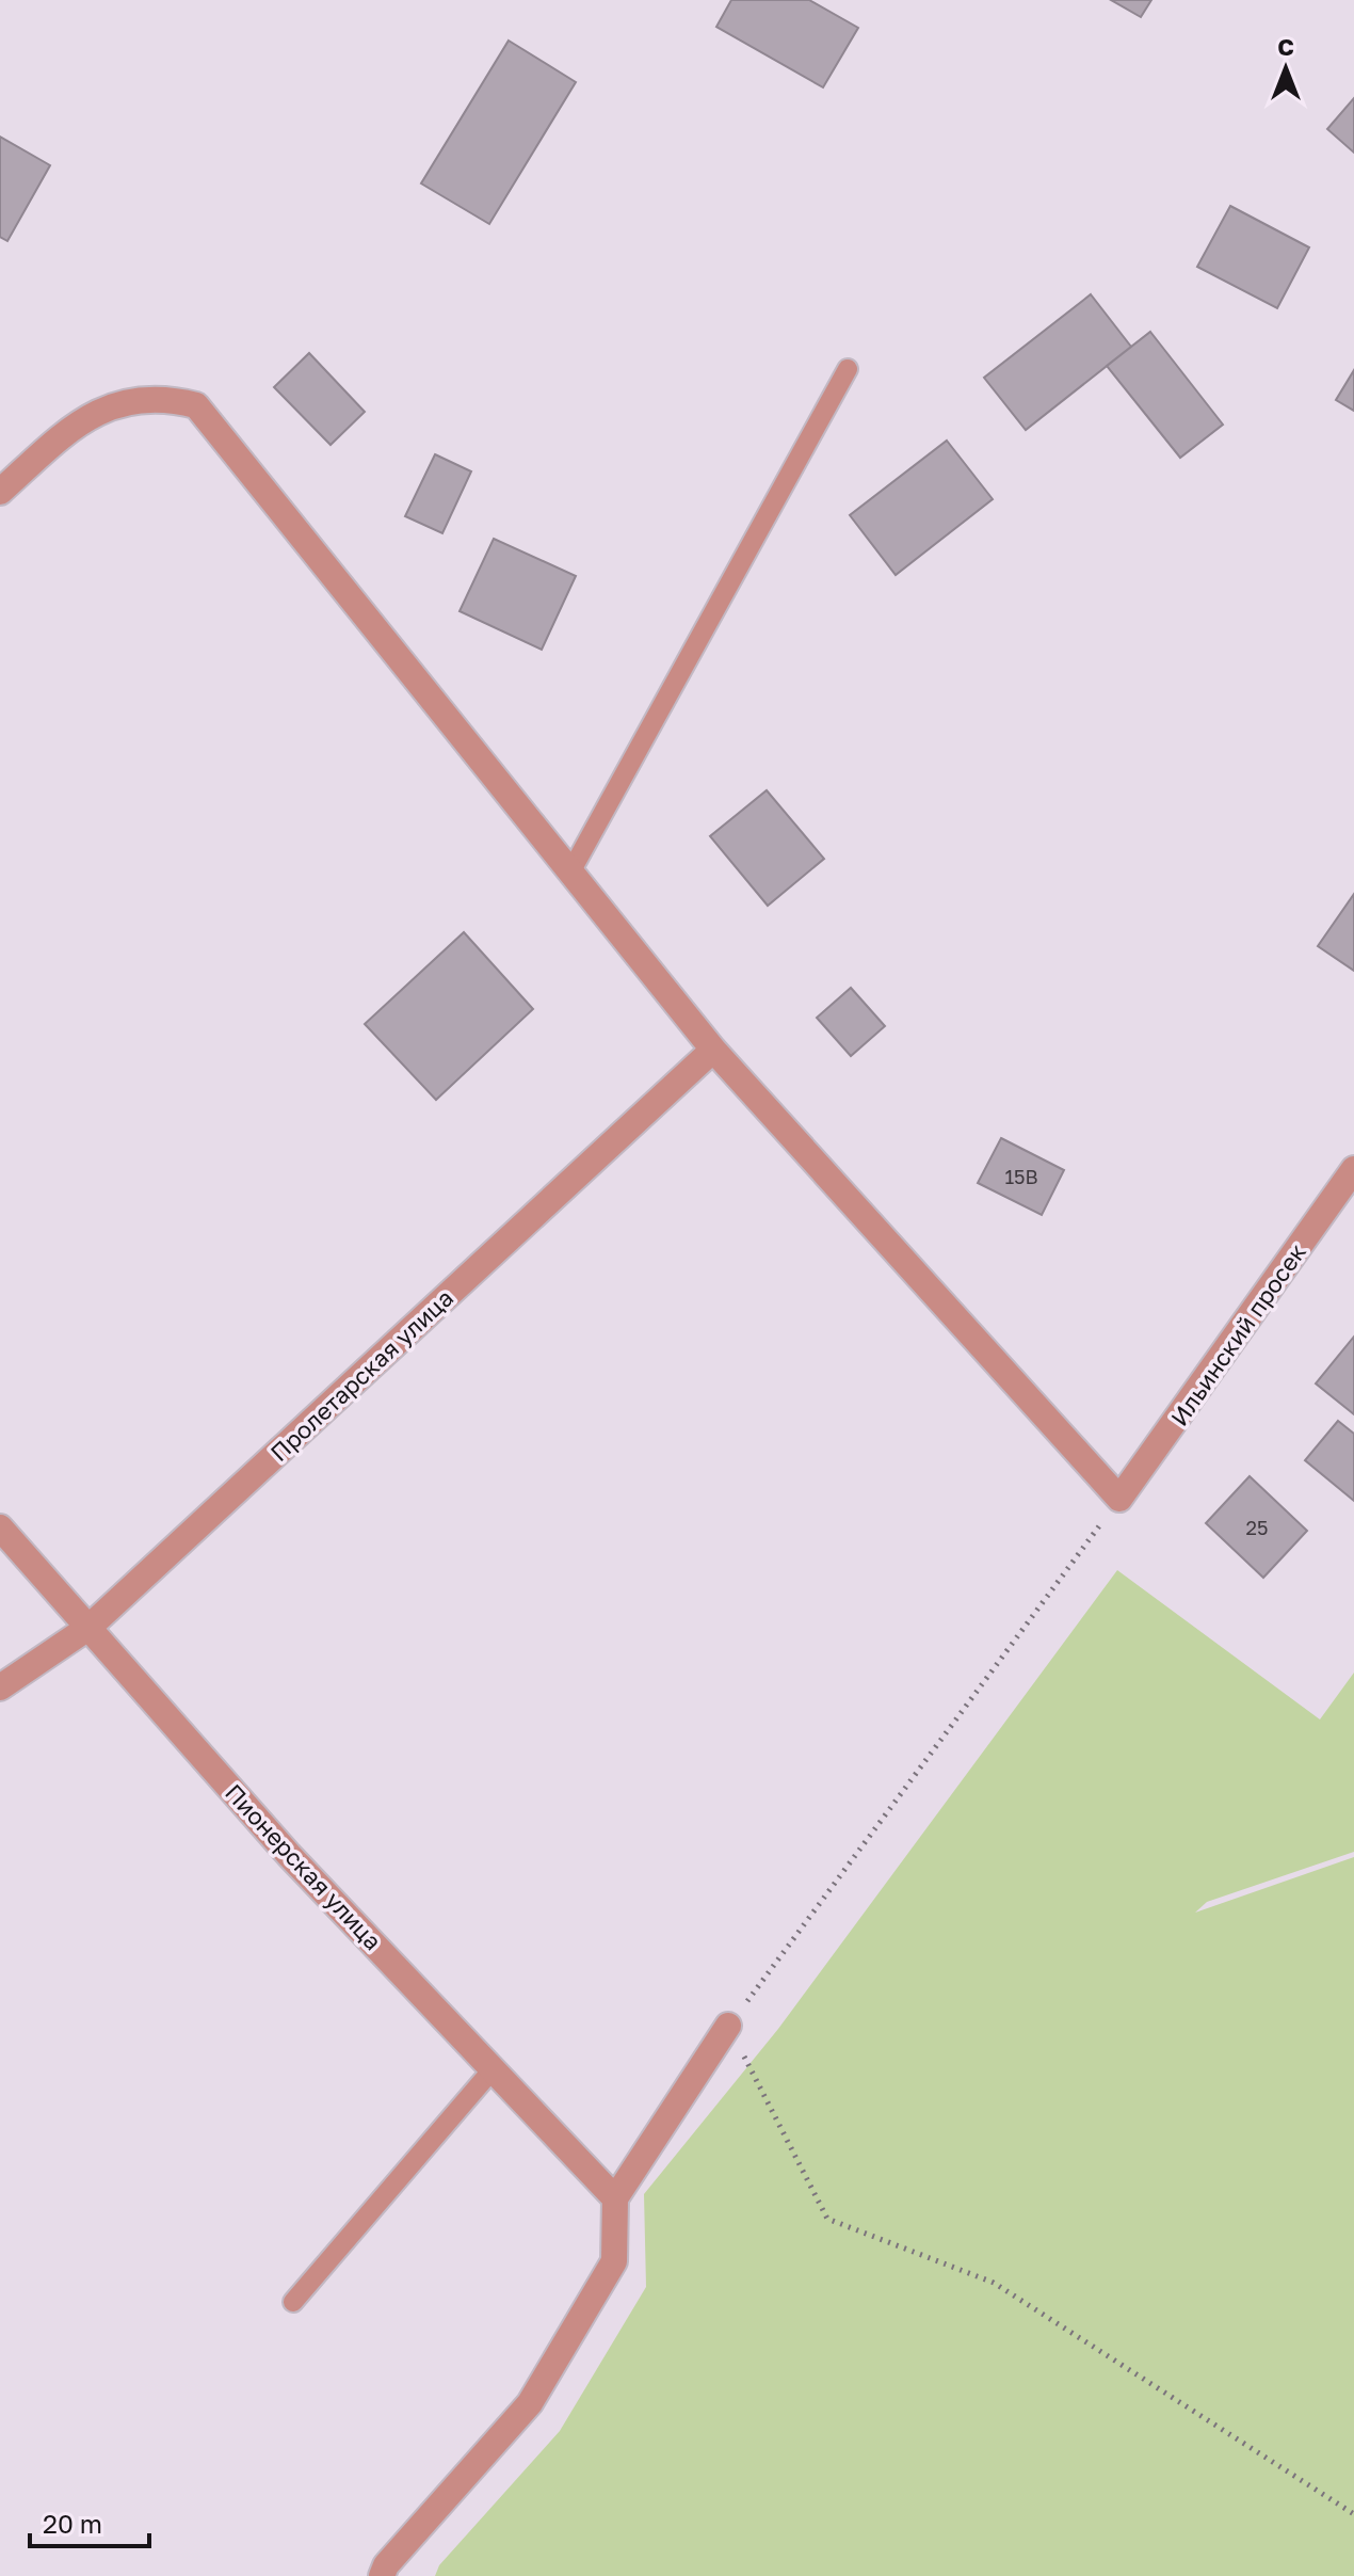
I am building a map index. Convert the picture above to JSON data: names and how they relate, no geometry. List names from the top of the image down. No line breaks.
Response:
{"streets":{"street":["Ильинский просек","Пролетарская улица","Пионерская улица"]},"crossings":[["Пролетарская улица","Пионерская улица"]],"house_numbers":["15В","25"],"scale_bar":"20 m","north":"top"}
